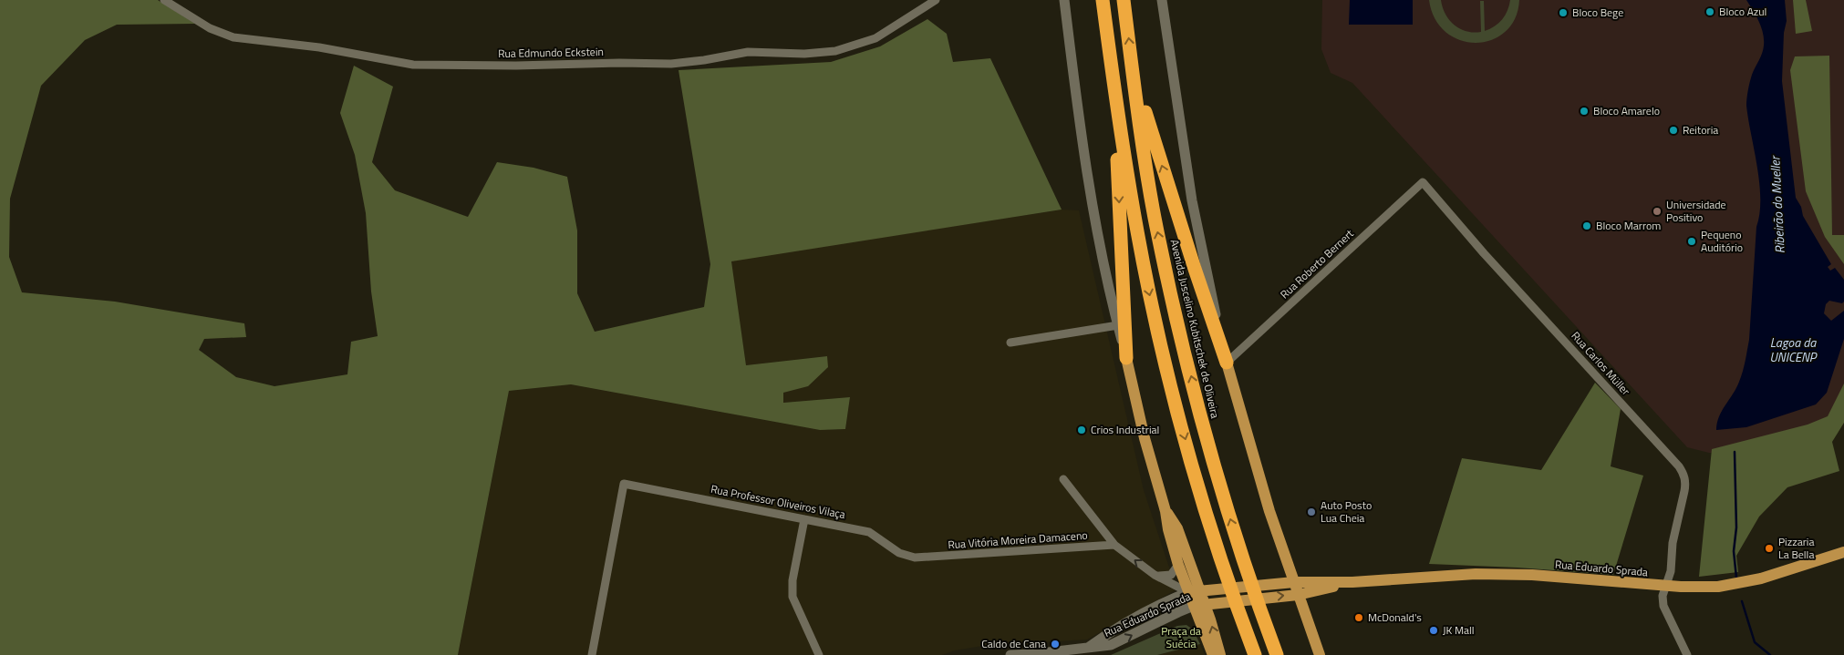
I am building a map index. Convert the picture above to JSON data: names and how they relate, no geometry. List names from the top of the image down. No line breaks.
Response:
{"streets":{"highway":["Avenida Juscelino Kubitschek de Oliveira"],"main road":["Rua Eduardo Sprada"],"street":["Rua Edmundo Eckstein","Rua Roberto Bernert","Rua Carlos Müller","Rua Professor Oliveiros Vilaça","Rua Vitória Moreira Damaceno"]},"crossings":[["Rua Roberto Bernert","Rua Carlos Müller"],["Rua Carlos Müller","Rua Eduardo Sprada"],["Rua Professor Oliveiros Vilaça","Rua Vitória Moreira Damaceno"]],"water":["Ribeirão do Mueller","Lagoa da UNICENP"],"parks":["Praça da Suécia"],"places":["Bloco Azul","Bloco Bege","Bloco Amarelo","Reitoria","Universidade Positivo","Bloco Marrom","Pequeno Auditório","Crios Industrial","Auto Posto Lua Cheia","Pizzaria La Bella","McDonald's","JK Mall","Caldo de Cana"]}
